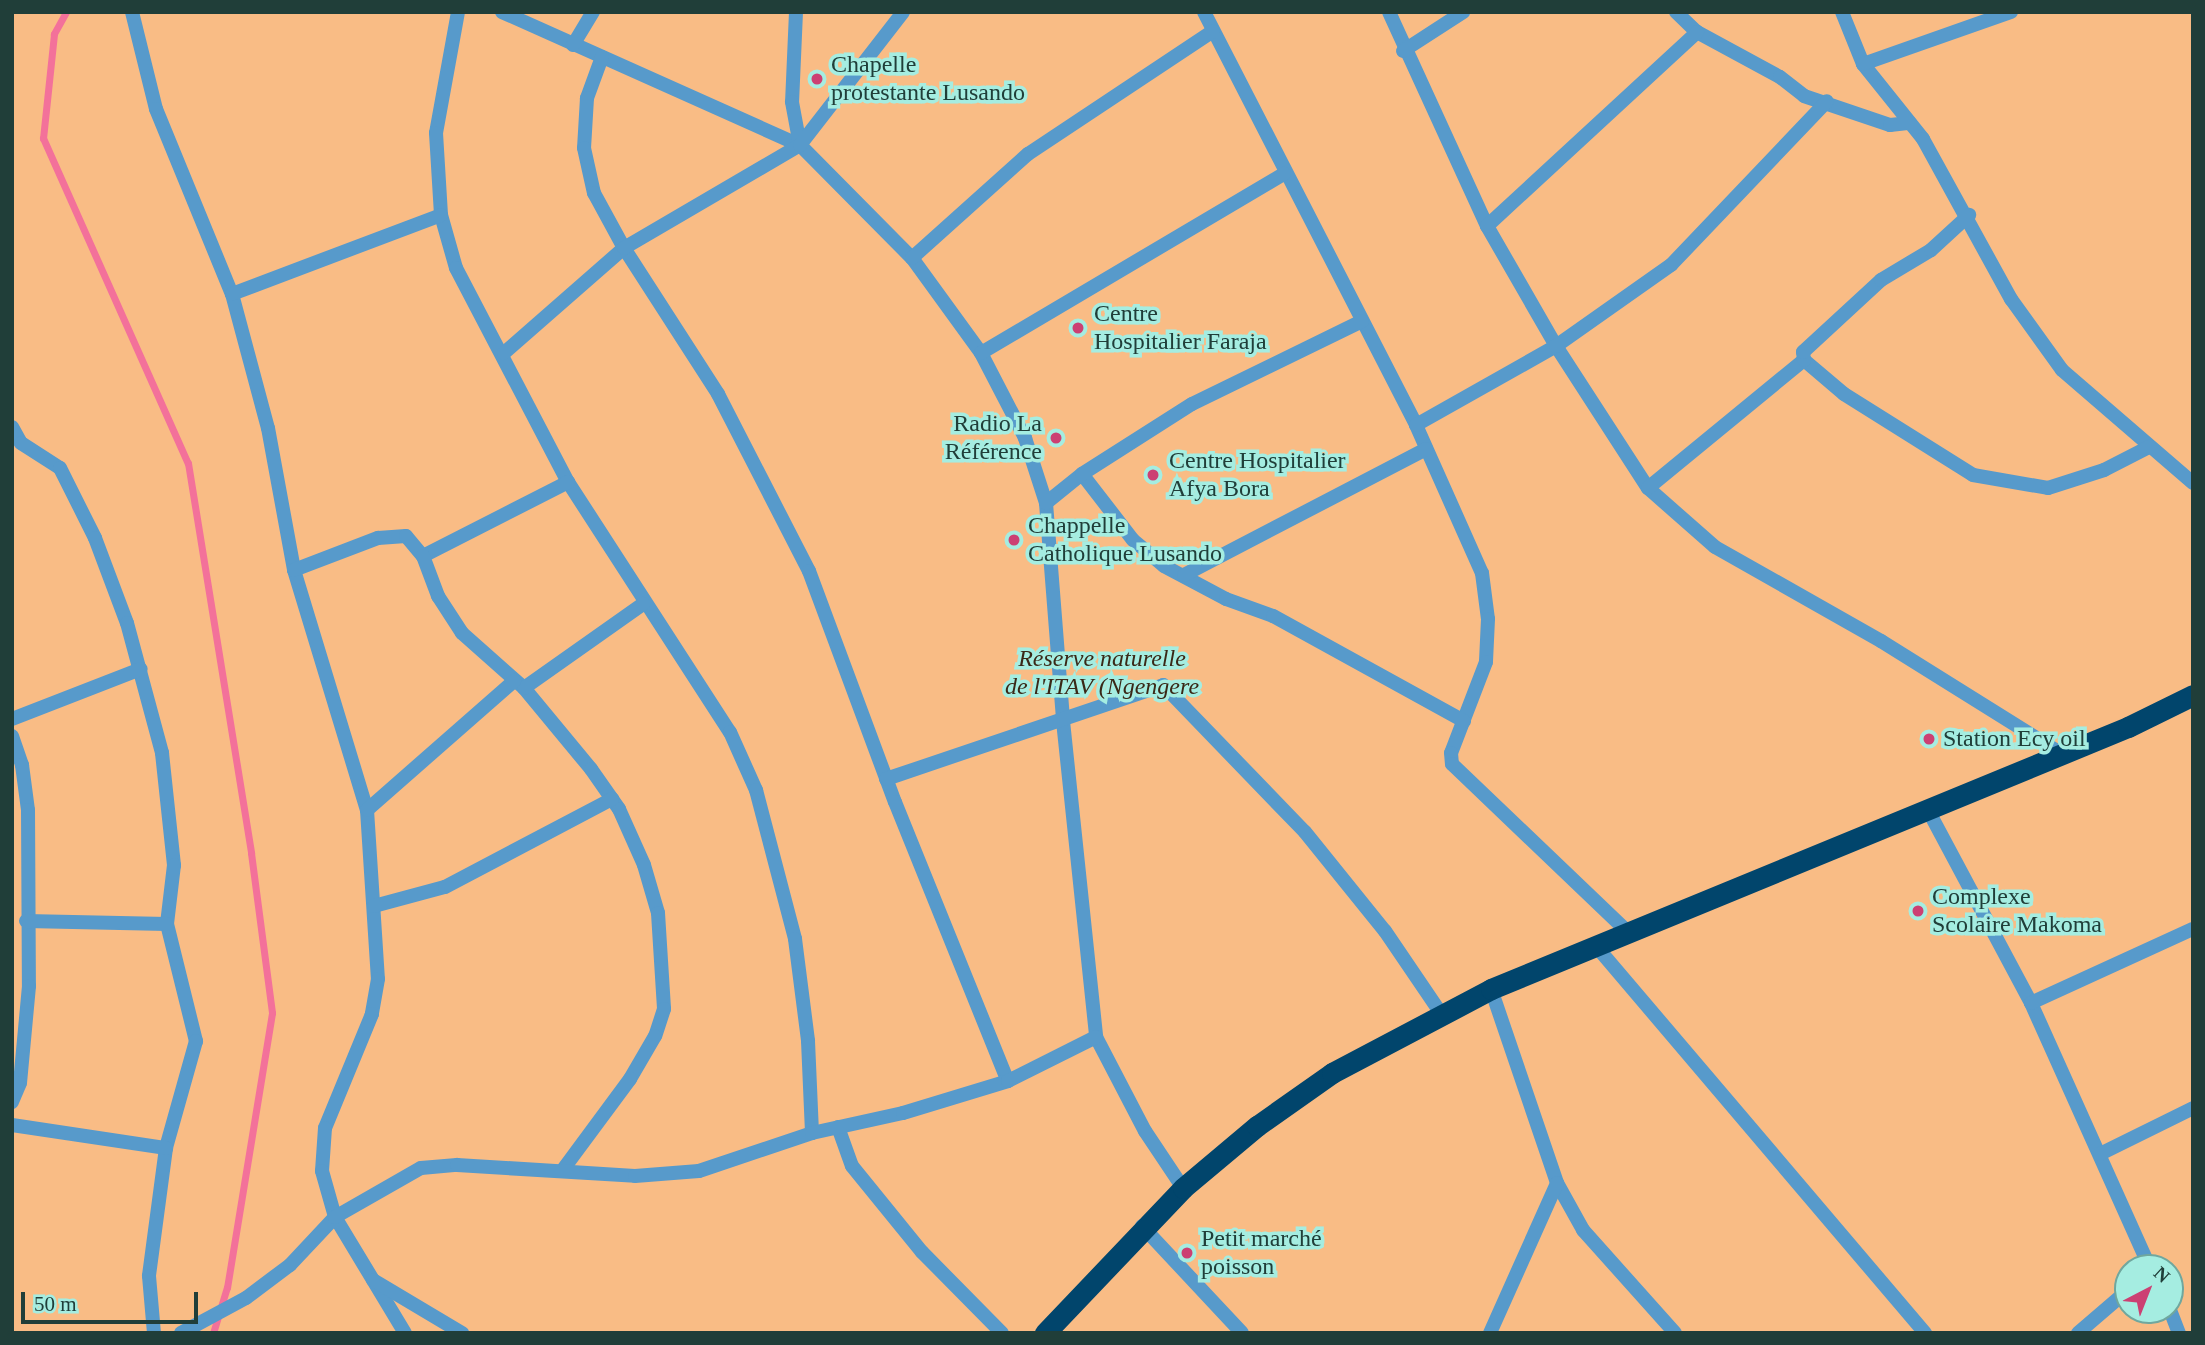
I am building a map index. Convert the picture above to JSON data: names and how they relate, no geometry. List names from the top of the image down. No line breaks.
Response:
{"parks":["Réserve naturelle de l'ITAV (Ngengere"],"places":["Chapelle protestante Lusando","Centre Hospitalier Faraja","Radio La Référence","Centre Hospitalier Afya Bora","Chappelle Catholique Lusando","Station Ecy oil","Complexe Scolaire Makoma","Petit marché poisson"],"scale_bar":"50 m","north":"top right"}
